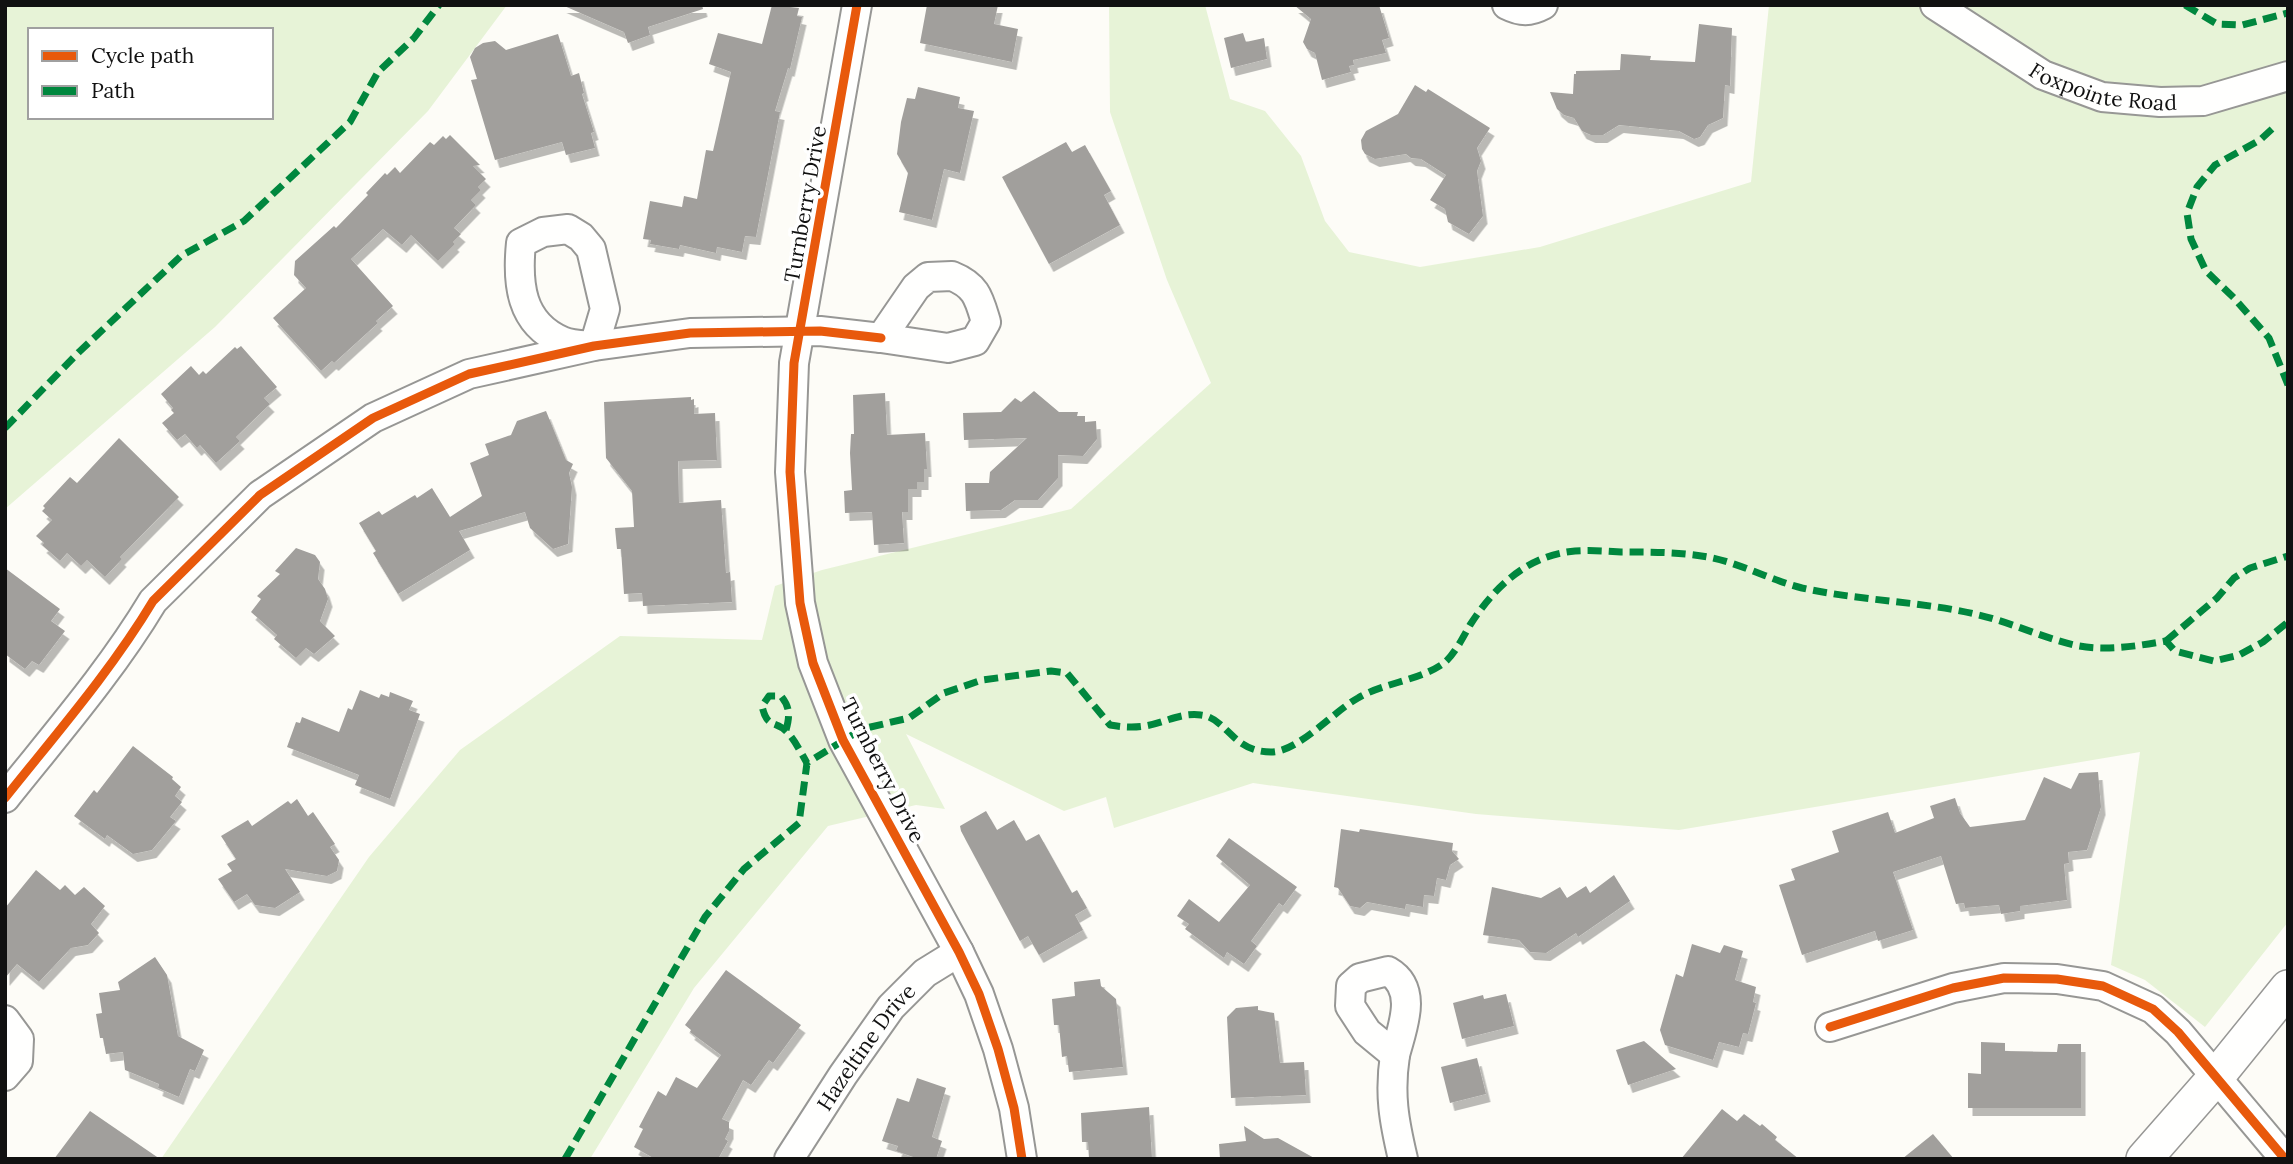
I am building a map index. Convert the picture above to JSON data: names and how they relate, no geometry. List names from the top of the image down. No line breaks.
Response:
{"streets":{"street":["Foxpointe Road","Turnberry Drive","Hazeltine Drive"]},"crossings":[["Turnberry Drive","Hazeltine Drive"]],"legend":["Cycle path","Path"]}
